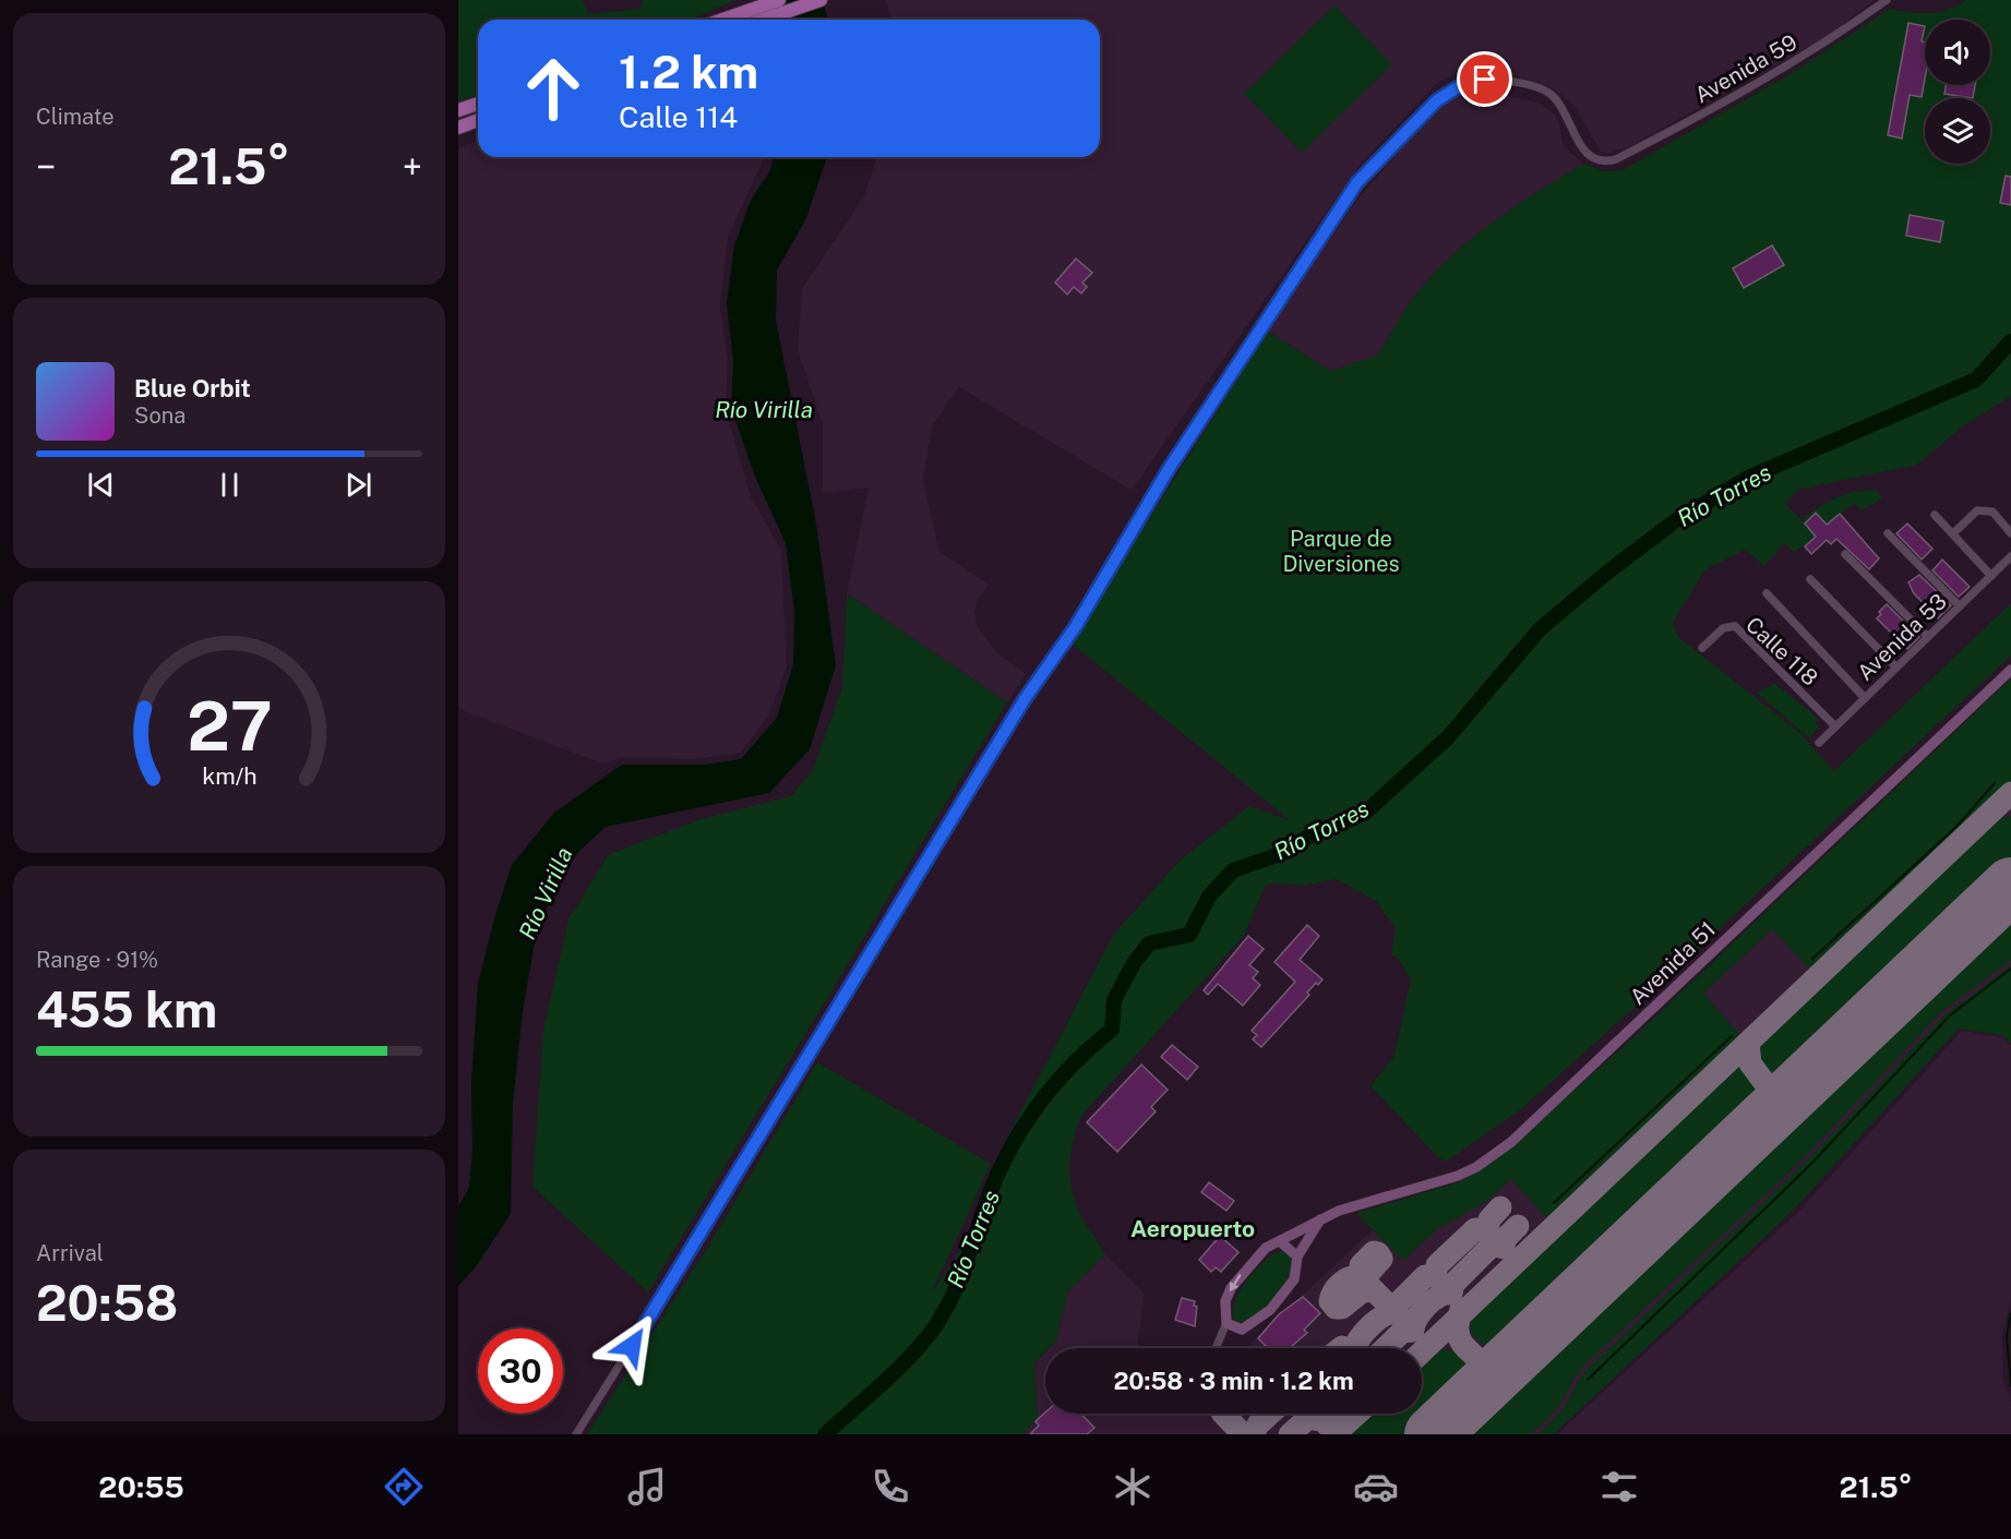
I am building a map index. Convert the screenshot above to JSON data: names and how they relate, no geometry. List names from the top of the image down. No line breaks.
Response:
{"streets":{"main road":["Avenida 51"],"street":["Avenida 59","Avenida 53","Calle 118"]},"crossings":[["Avenida 53","Calle 118"]],"districts":["Aeropuerto"],"water":["Río Virilla","Río Torres"],"parks":["Parque de Diversiones"],"page":{"tile":["Climate",["Range · 91%","455 km"],["Arrival","20:58"]],"turn":["1.2 km","Calle 114"],"heat":["−","21.5°","+"],"song":["Blue Orbit","Sona"],"limit":"30","trip":"20:58 · 3 min · 1.2 km","tabs":["20:55","21.5°"],"gauge":["27","km/h"]}}
